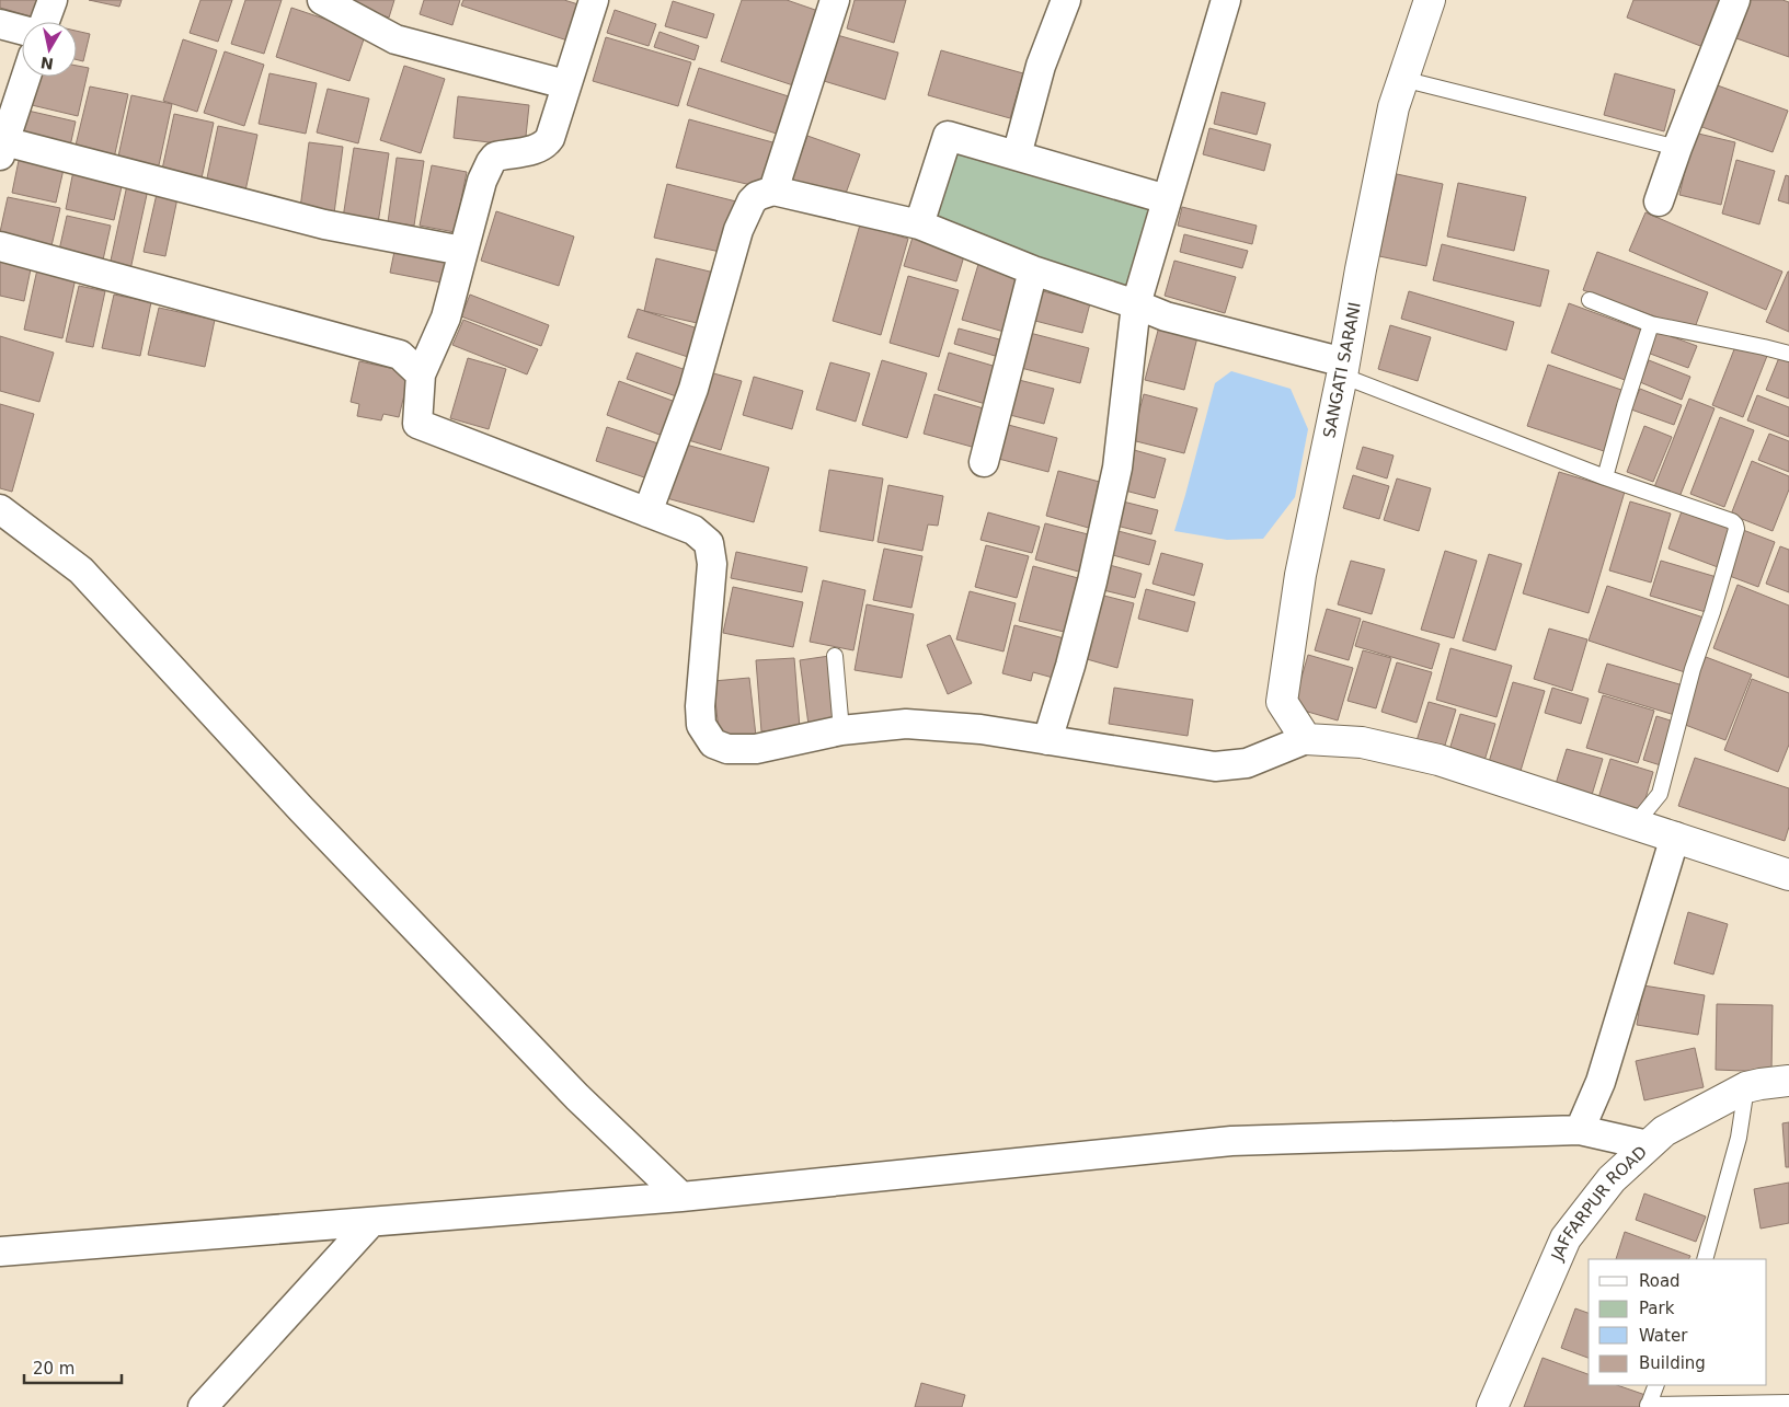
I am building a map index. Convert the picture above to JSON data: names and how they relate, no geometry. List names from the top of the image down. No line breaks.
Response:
{"streets":{"street":["SANGATI SARANI","JAFFARPUR ROAD"]},"legend":["Road","Park","Water","Building"],"scale_bar":"20 m","north":"bottom"}
